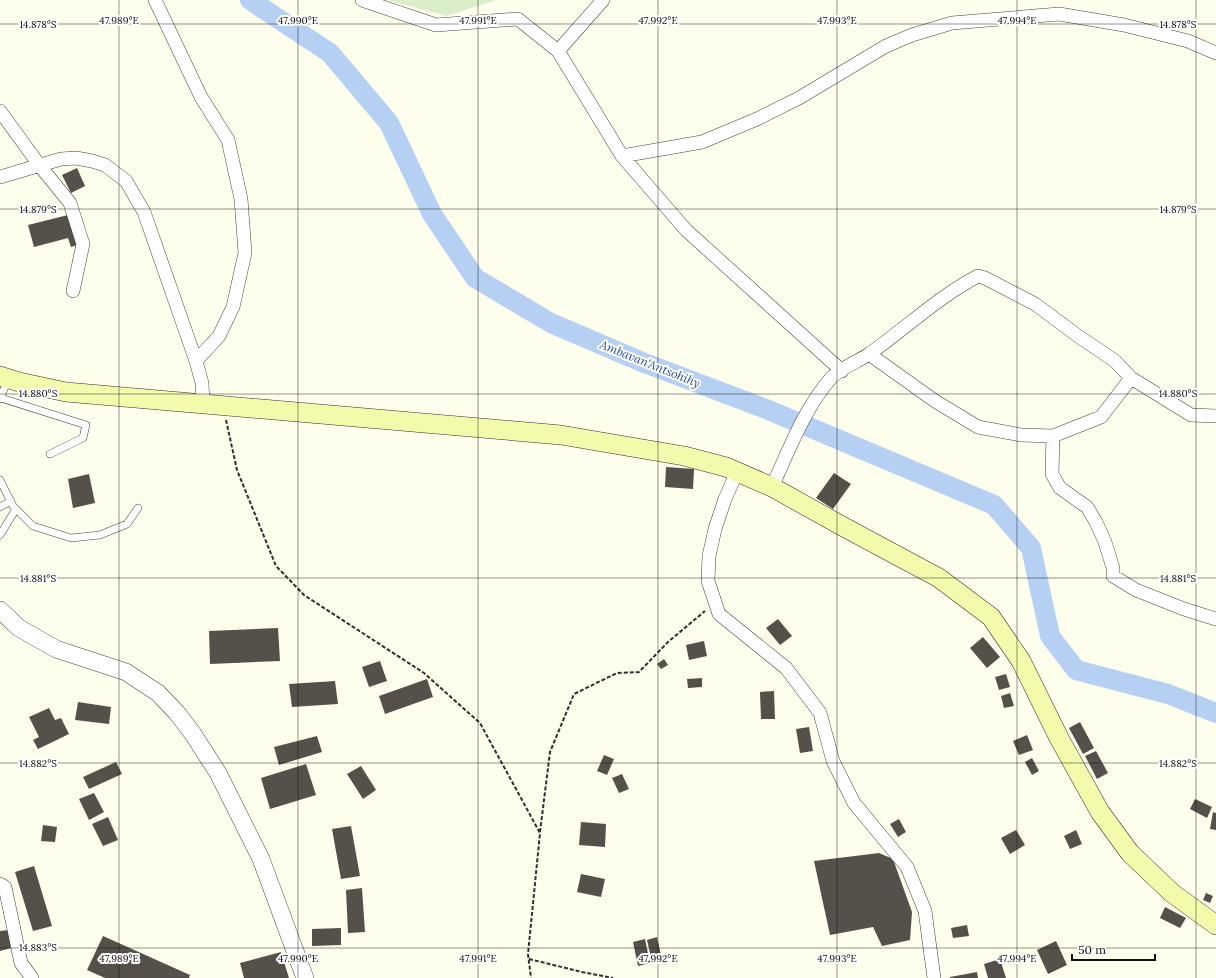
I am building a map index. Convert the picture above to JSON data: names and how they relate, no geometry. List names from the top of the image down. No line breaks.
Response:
{"water":["Ambavan'Antsohihy"],"scale_bar":"50 m","coordinates":["47.989°E","47.990°E","47.991°E","47.992°E","47.993°E","47.994°E","14.878°S","14.879°S","14.880°S","14.881°S","14.882°S","14.883°S"]}
